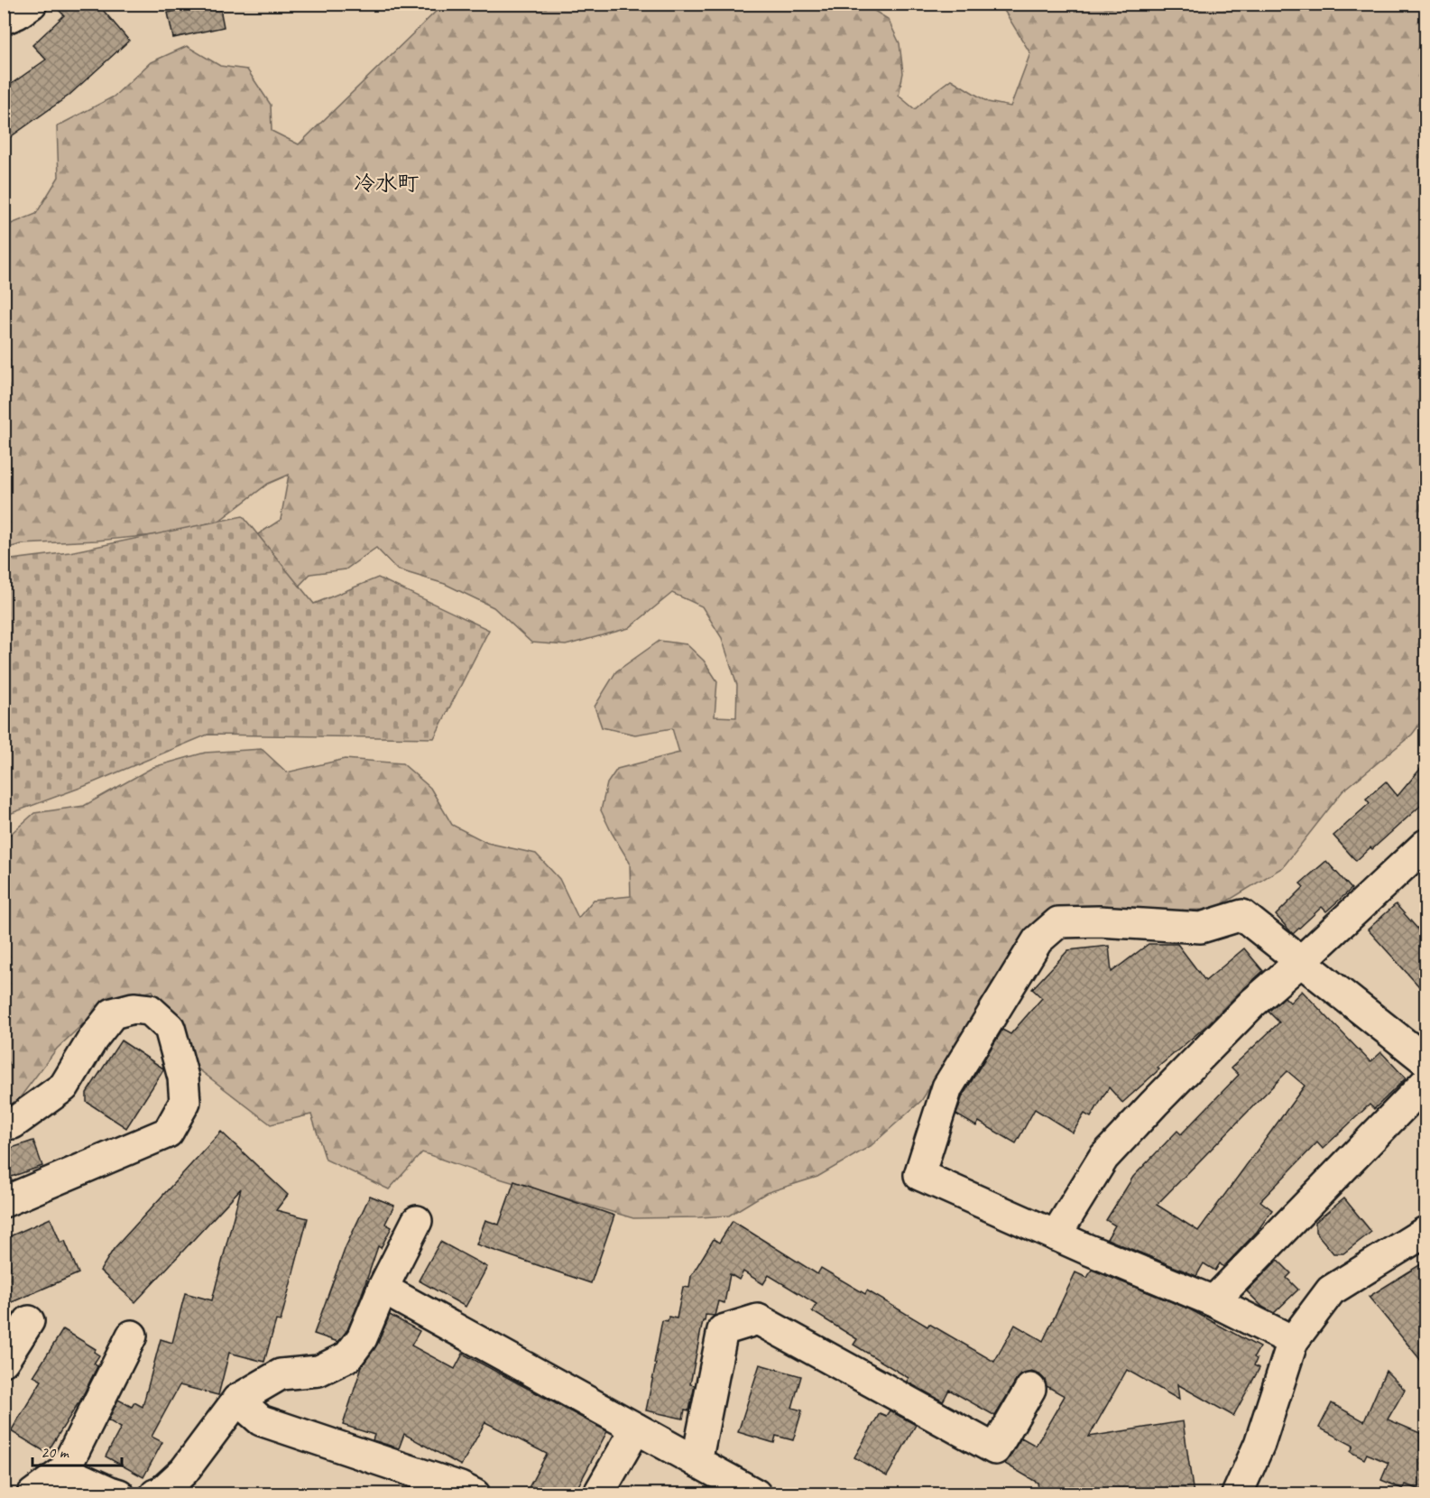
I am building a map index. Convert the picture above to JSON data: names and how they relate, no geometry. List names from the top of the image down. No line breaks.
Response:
{"districts":["冷水町"],"scale_bar":"20 m"}
